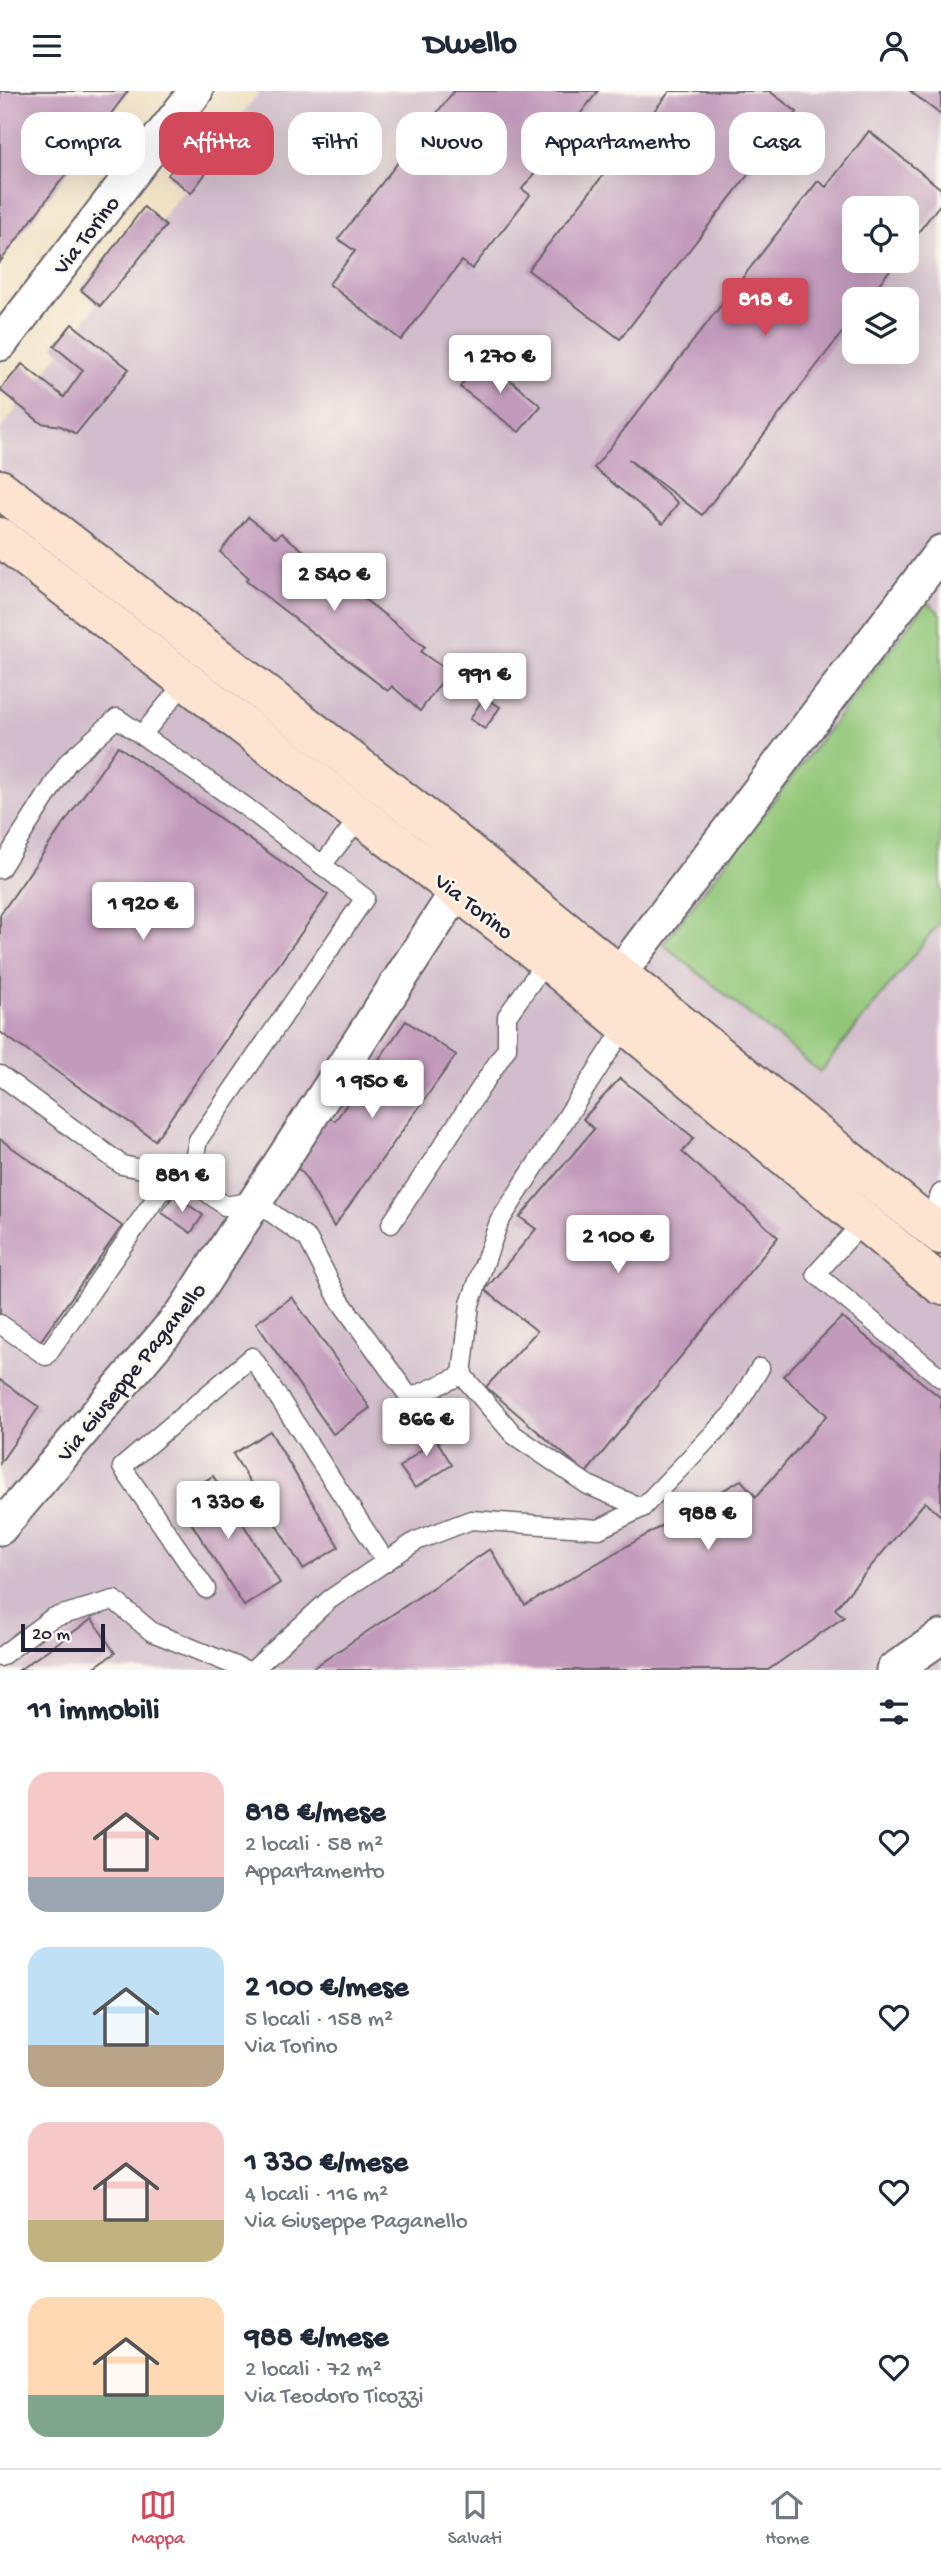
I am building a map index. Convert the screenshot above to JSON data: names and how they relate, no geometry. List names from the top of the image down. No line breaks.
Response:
{"streets":{"street":["Via Torino","Via Giuseppe Paganello"]},"crossings":[["Via Torino","Via Giuseppe Paganello"]],"scale_bar":"20 m","page":{"header":"Dwello","chip":["Compra","Affitta","Filtri","Nuovo","Appartamento","Casa"],"price":["818 €","1 270 €","2 540 €","991 €","1 920 €","1 950 €","881 €","2 100 €","866 €","1 330 €","988 €"],"scale":"20 m","heading":"11 immobili","list":[{"name":"818 €/mese","note":"2 locali · 58 m² · Appartamento"},{"name":"2 100 €/mese","note":"5 locali · 158 m² · Via Torino"},{"name":"1 330 €/mese","note":"4 locali · 116 m² · Via Giuseppe Paganello"},{"name":"988 €/mese","note":"2 locali · 72 m² · Via Teodoro Ticozzi"}],"tabs":["Mappa","Salvati","Home"]}}
